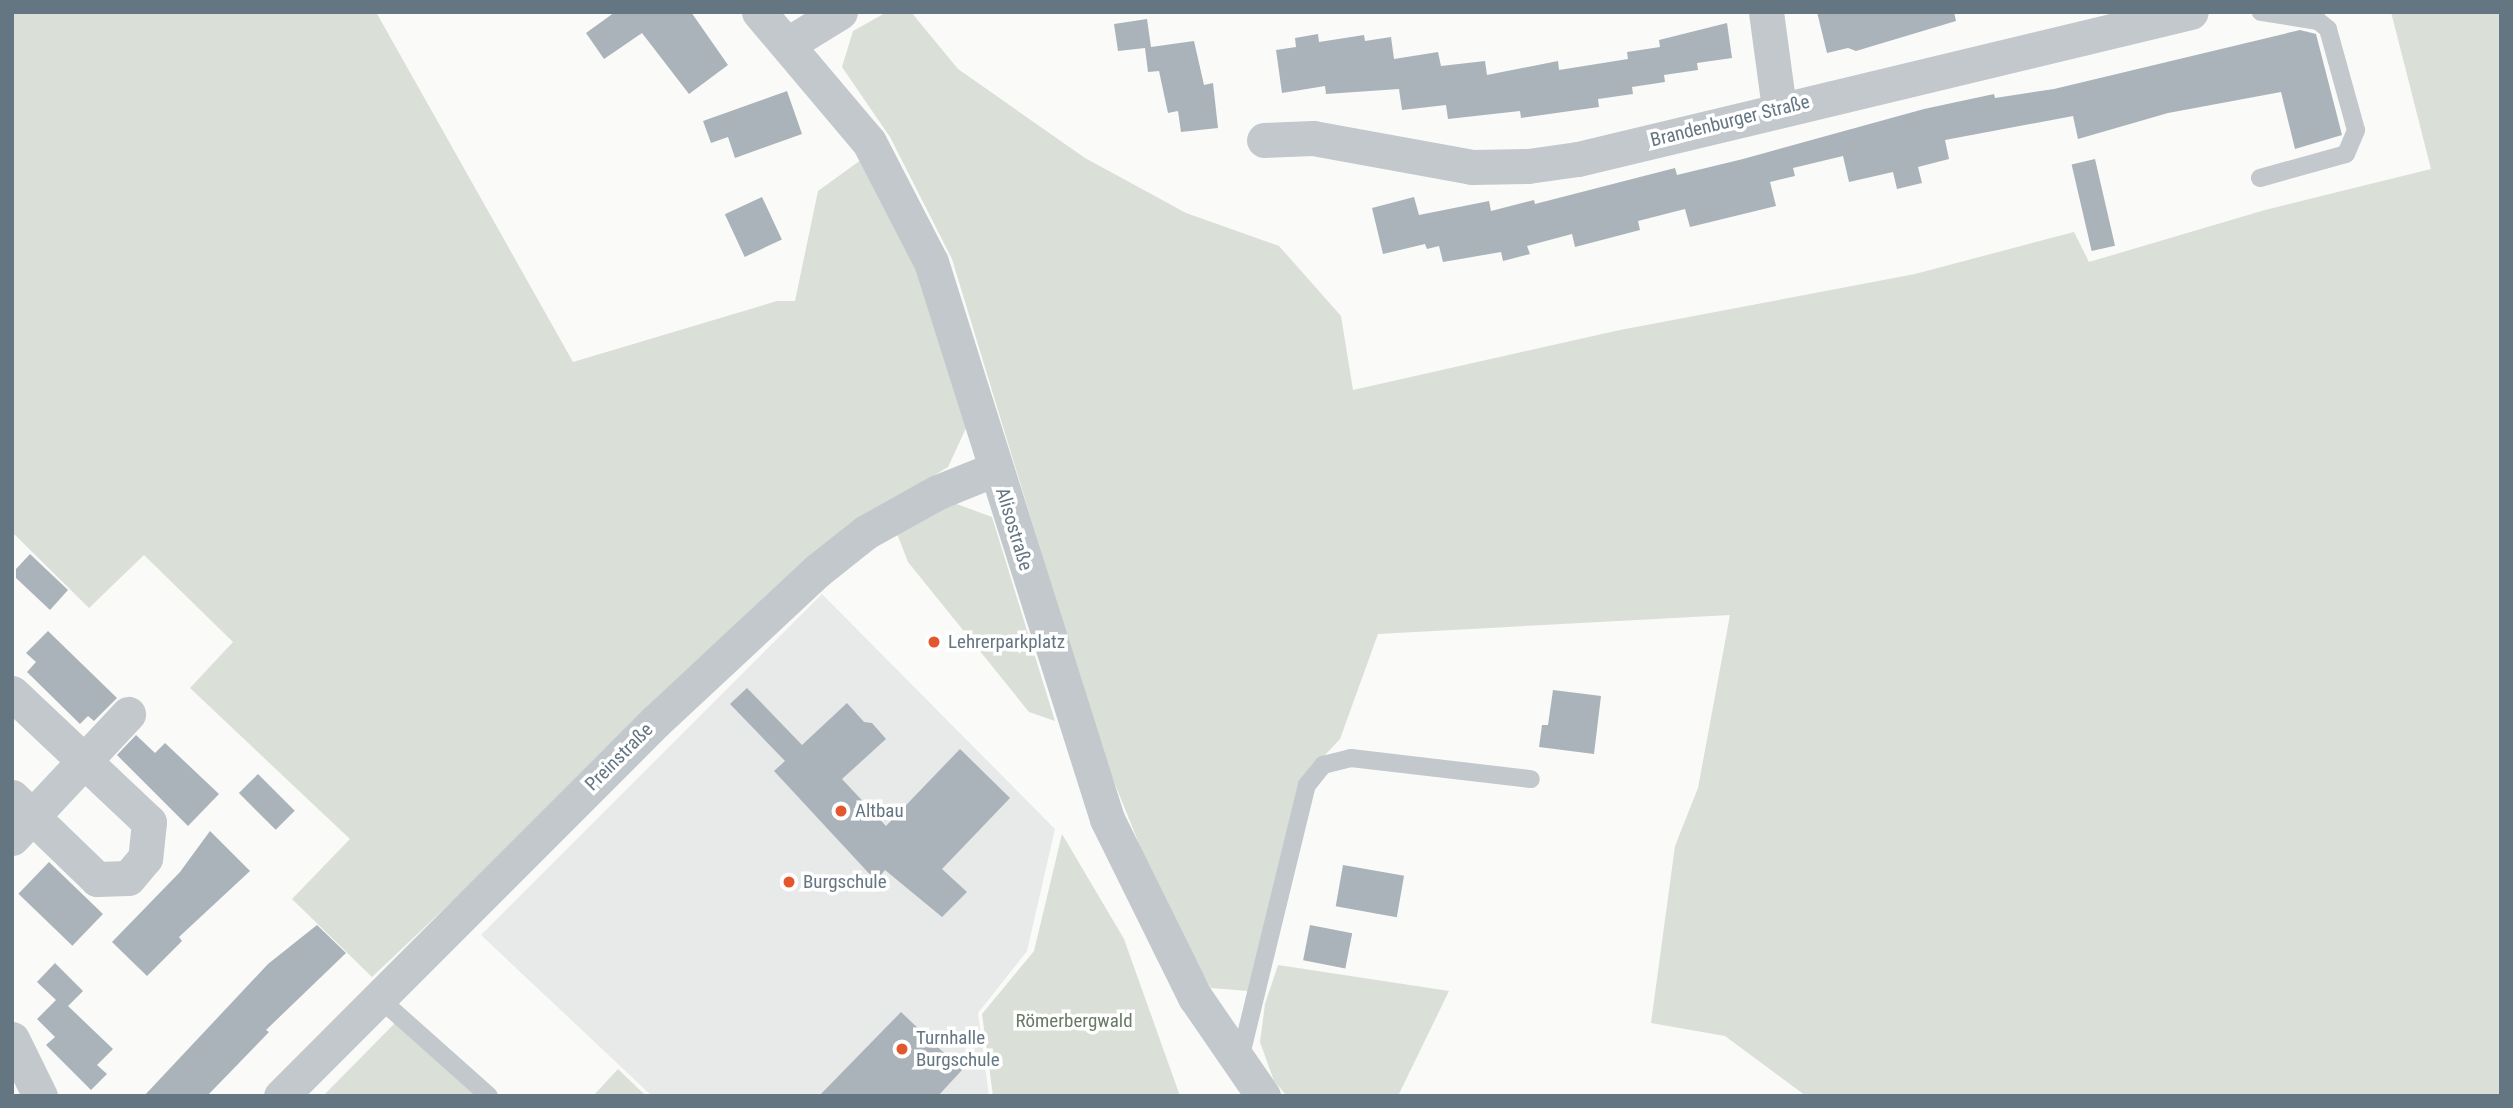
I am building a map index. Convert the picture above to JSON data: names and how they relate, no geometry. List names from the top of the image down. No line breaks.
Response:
{"streets":{"street":["Brandenburger Straße","Alisostraße","Preinstraße"]},"crossings":[["Alisostraße","Preinstraße"]],"parks":["Römerbergwald"],"places":["Lehrerparkplatz","Altbau","Burgschule","Turnhalle Burgschule"]}
